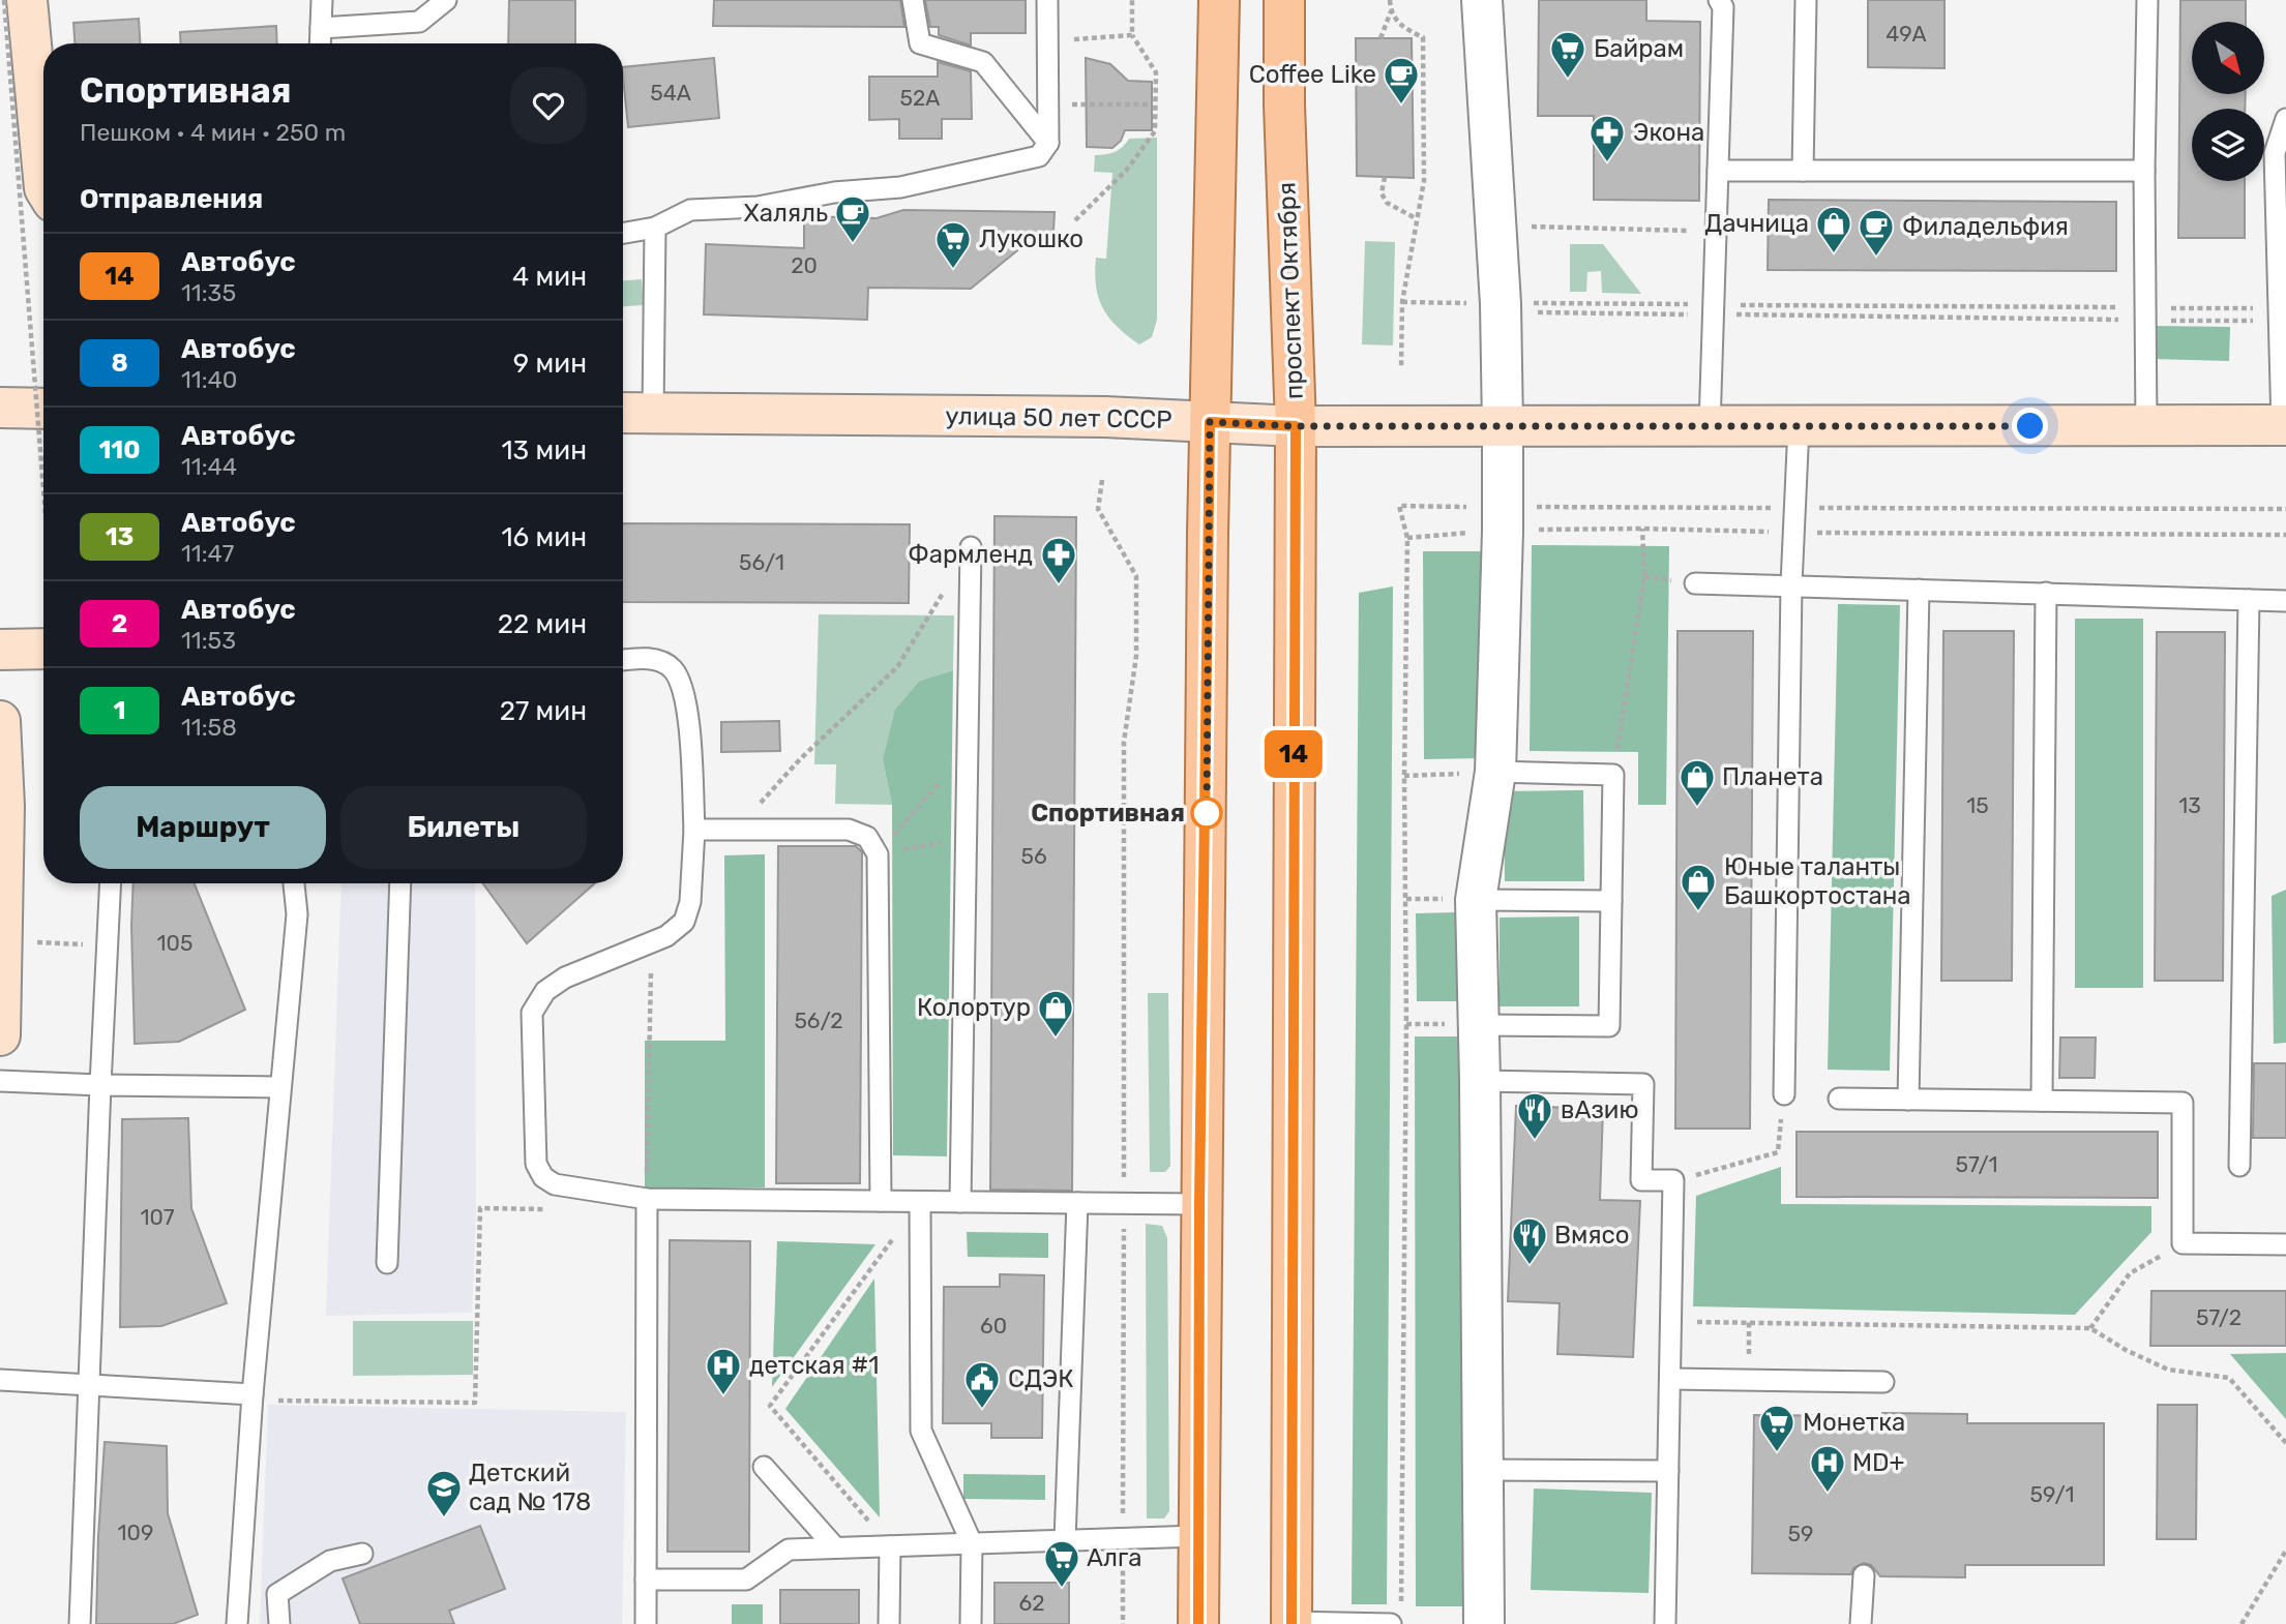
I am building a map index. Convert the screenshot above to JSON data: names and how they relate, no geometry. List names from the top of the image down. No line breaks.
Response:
{"streets":{"main road":["проспект Октября","улица 50 лет СССР"]},"crossings":[["проспект Октября","улица 50 лет СССР"]],"places":{"supermarket":["Байрам","Лукошко","Монетка","Алга"],"cafe":["Coffee Like","Халяль","Филадельфия"],"pharmacy":["Экона","Фармленд"],"shop":["Дачница","Планета","Юные таланты Башкортостана","Колортур"],"other":["Спортивная"],"restaurant":["вАзию","Вмясо"],"hospital":["детская #1","MD+"],"public building":["СДЭК"],"school or university":["Детский сад № 178"]},"lines":["bus line 14"],"house_numbers":["49А","54А","52А","20","56/1","15","13","56","105","56/2","57/1","107","57/2","60","59/1","109","59","62"],"north":"bottom right","page":{"on_map":"14","heading":[["Спортивная","Пешком · 4 мин · 250 m"],"Отправления"],"list":[{"mark":"14","name":"Автобус","note":"11:35","value":"4 мин"},{"mark":"8","name":"Автобус","note":"11:40","value":"9 мин"},{"mark":"110","name":"Автобус","note":"11:44","value":"13 мин"},{"mark":"13","name":"Автобус","note":"11:47","value":"16 мин"},{"mark":"2","name":"Автобус","note":"11:53","value":"22 мин"},{"mark":"1","name":"Автобус","note":"11:58","value":"27 мин"}],"buttons":["Маршрут","Билеты"]}}
